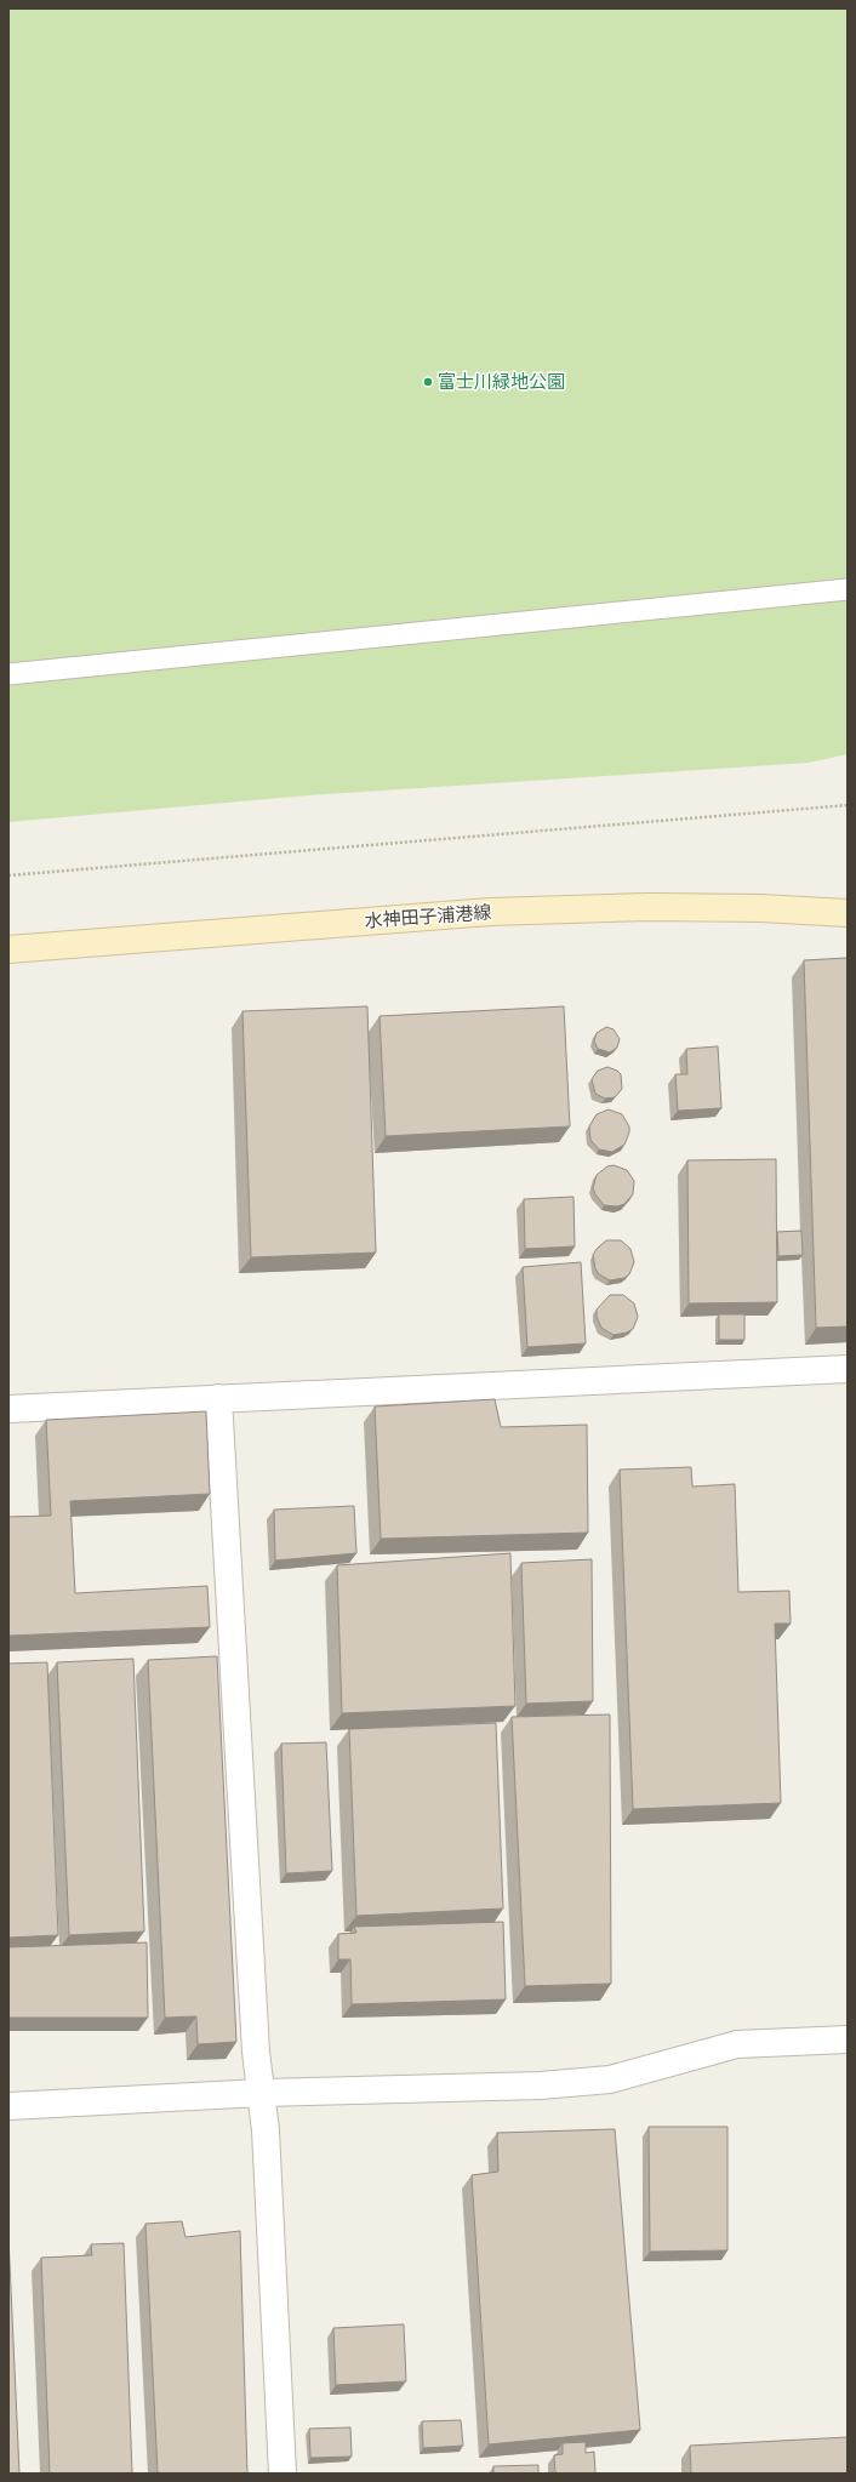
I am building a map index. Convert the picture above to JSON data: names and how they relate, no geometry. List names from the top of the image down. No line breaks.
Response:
{"streets":{"main road":["水神田子浦港線"]},"places":["富士川緑地公園"]}
